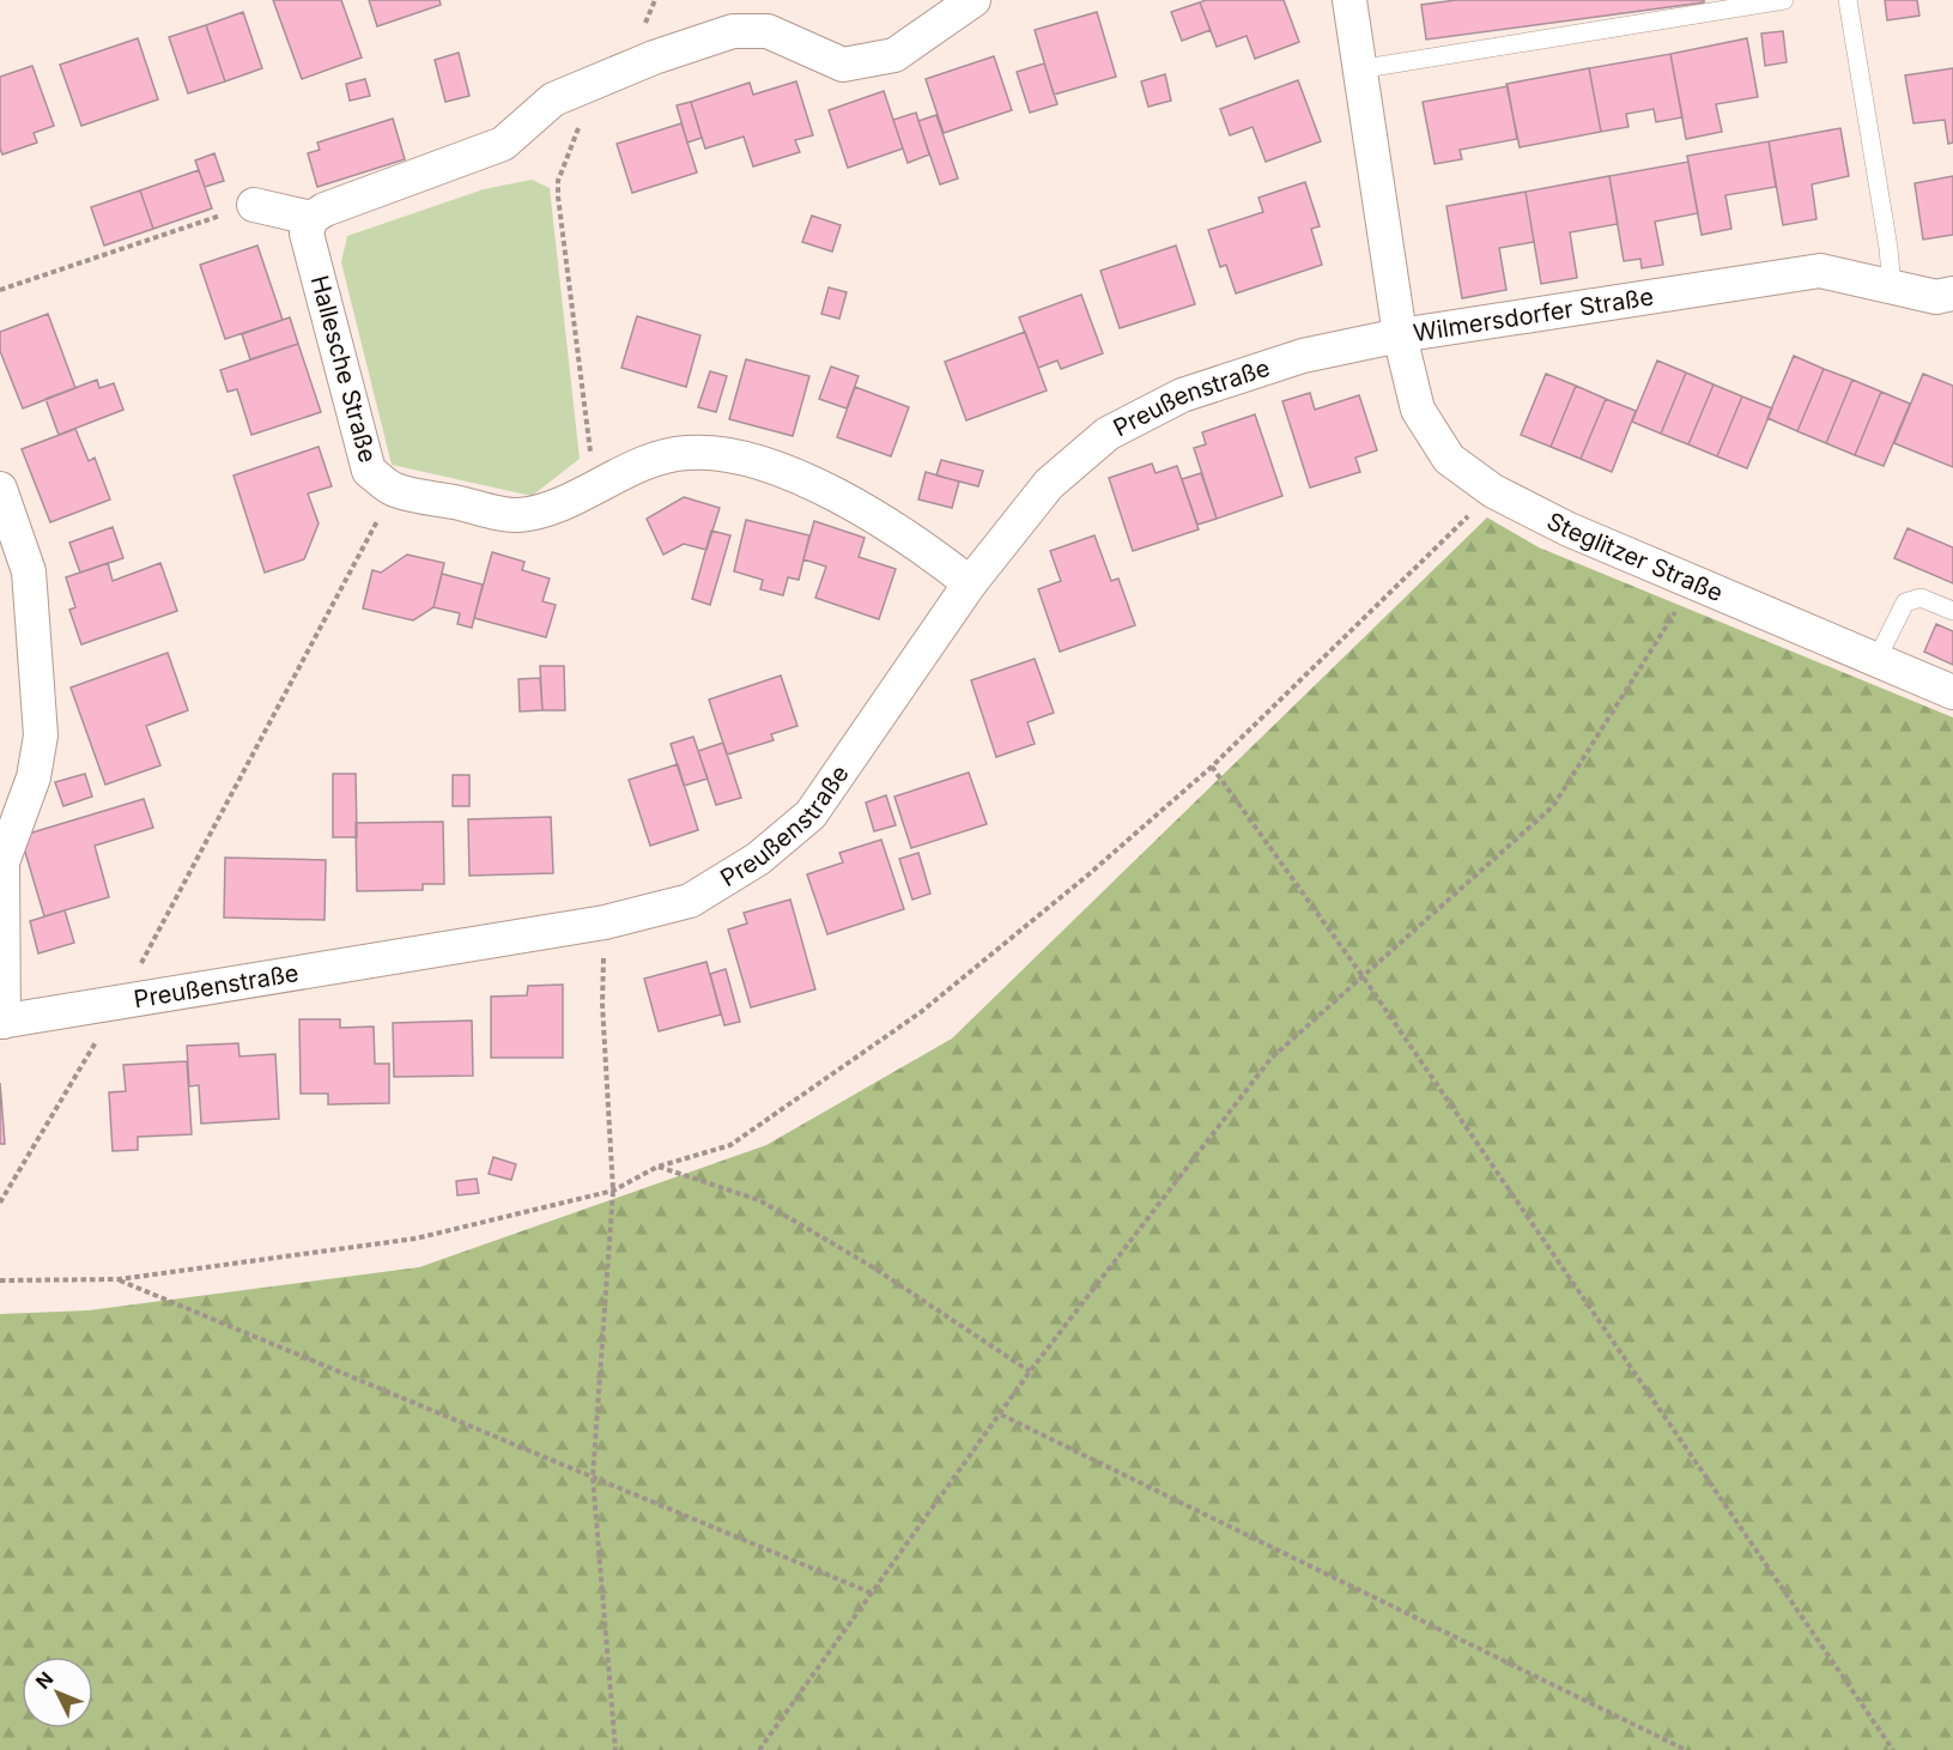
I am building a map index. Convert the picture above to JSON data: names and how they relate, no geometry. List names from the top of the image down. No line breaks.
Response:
{"streets":{"street":["Wilmersdorfer Straße","Hallesche Straße","Preußenstraße","Steglitzer Straße"]},"crossings":[["Wilmersdorfer Straße","Preußenstraße"],["Wilmersdorfer Straße","Steglitzer Straße"],["Hallesche Straße","Preußenstraße"],["Preußenstraße","Steglitzer Straße"]],"north":"top left"}
